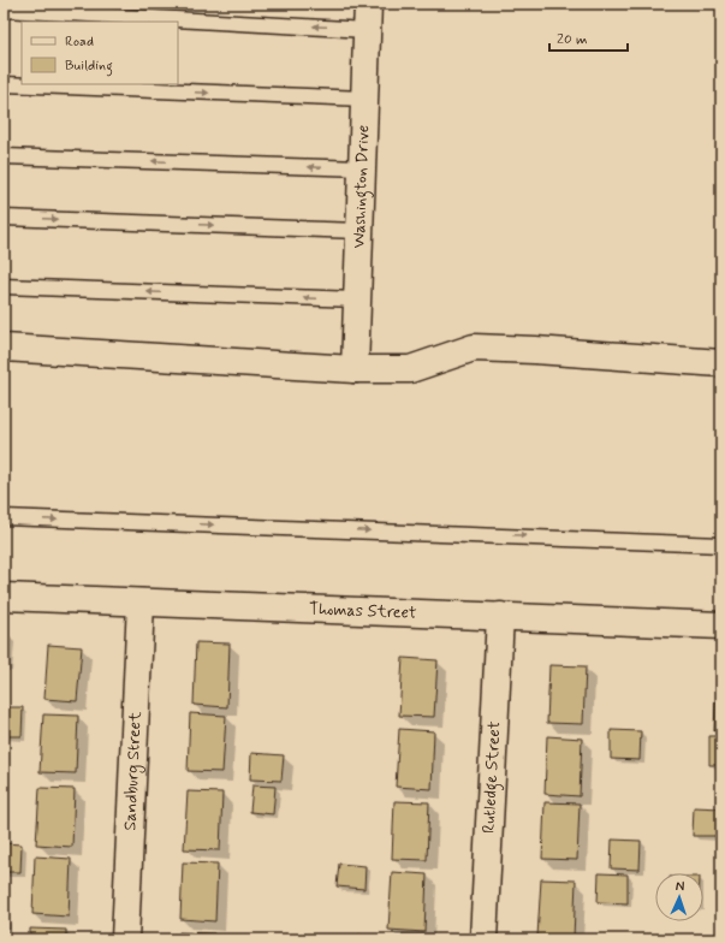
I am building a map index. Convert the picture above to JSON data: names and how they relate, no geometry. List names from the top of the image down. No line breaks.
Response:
{"streets":{"street":["Washington Drive","Thomas Street","Sandburg Street","Rutledge Street"]},"crossings":[["Thomas Street","Sandburg Street"],["Thomas Street","Rutledge Street"]],"legend":["Road","Building"],"scale_bar":"20 m","north":"top"}
